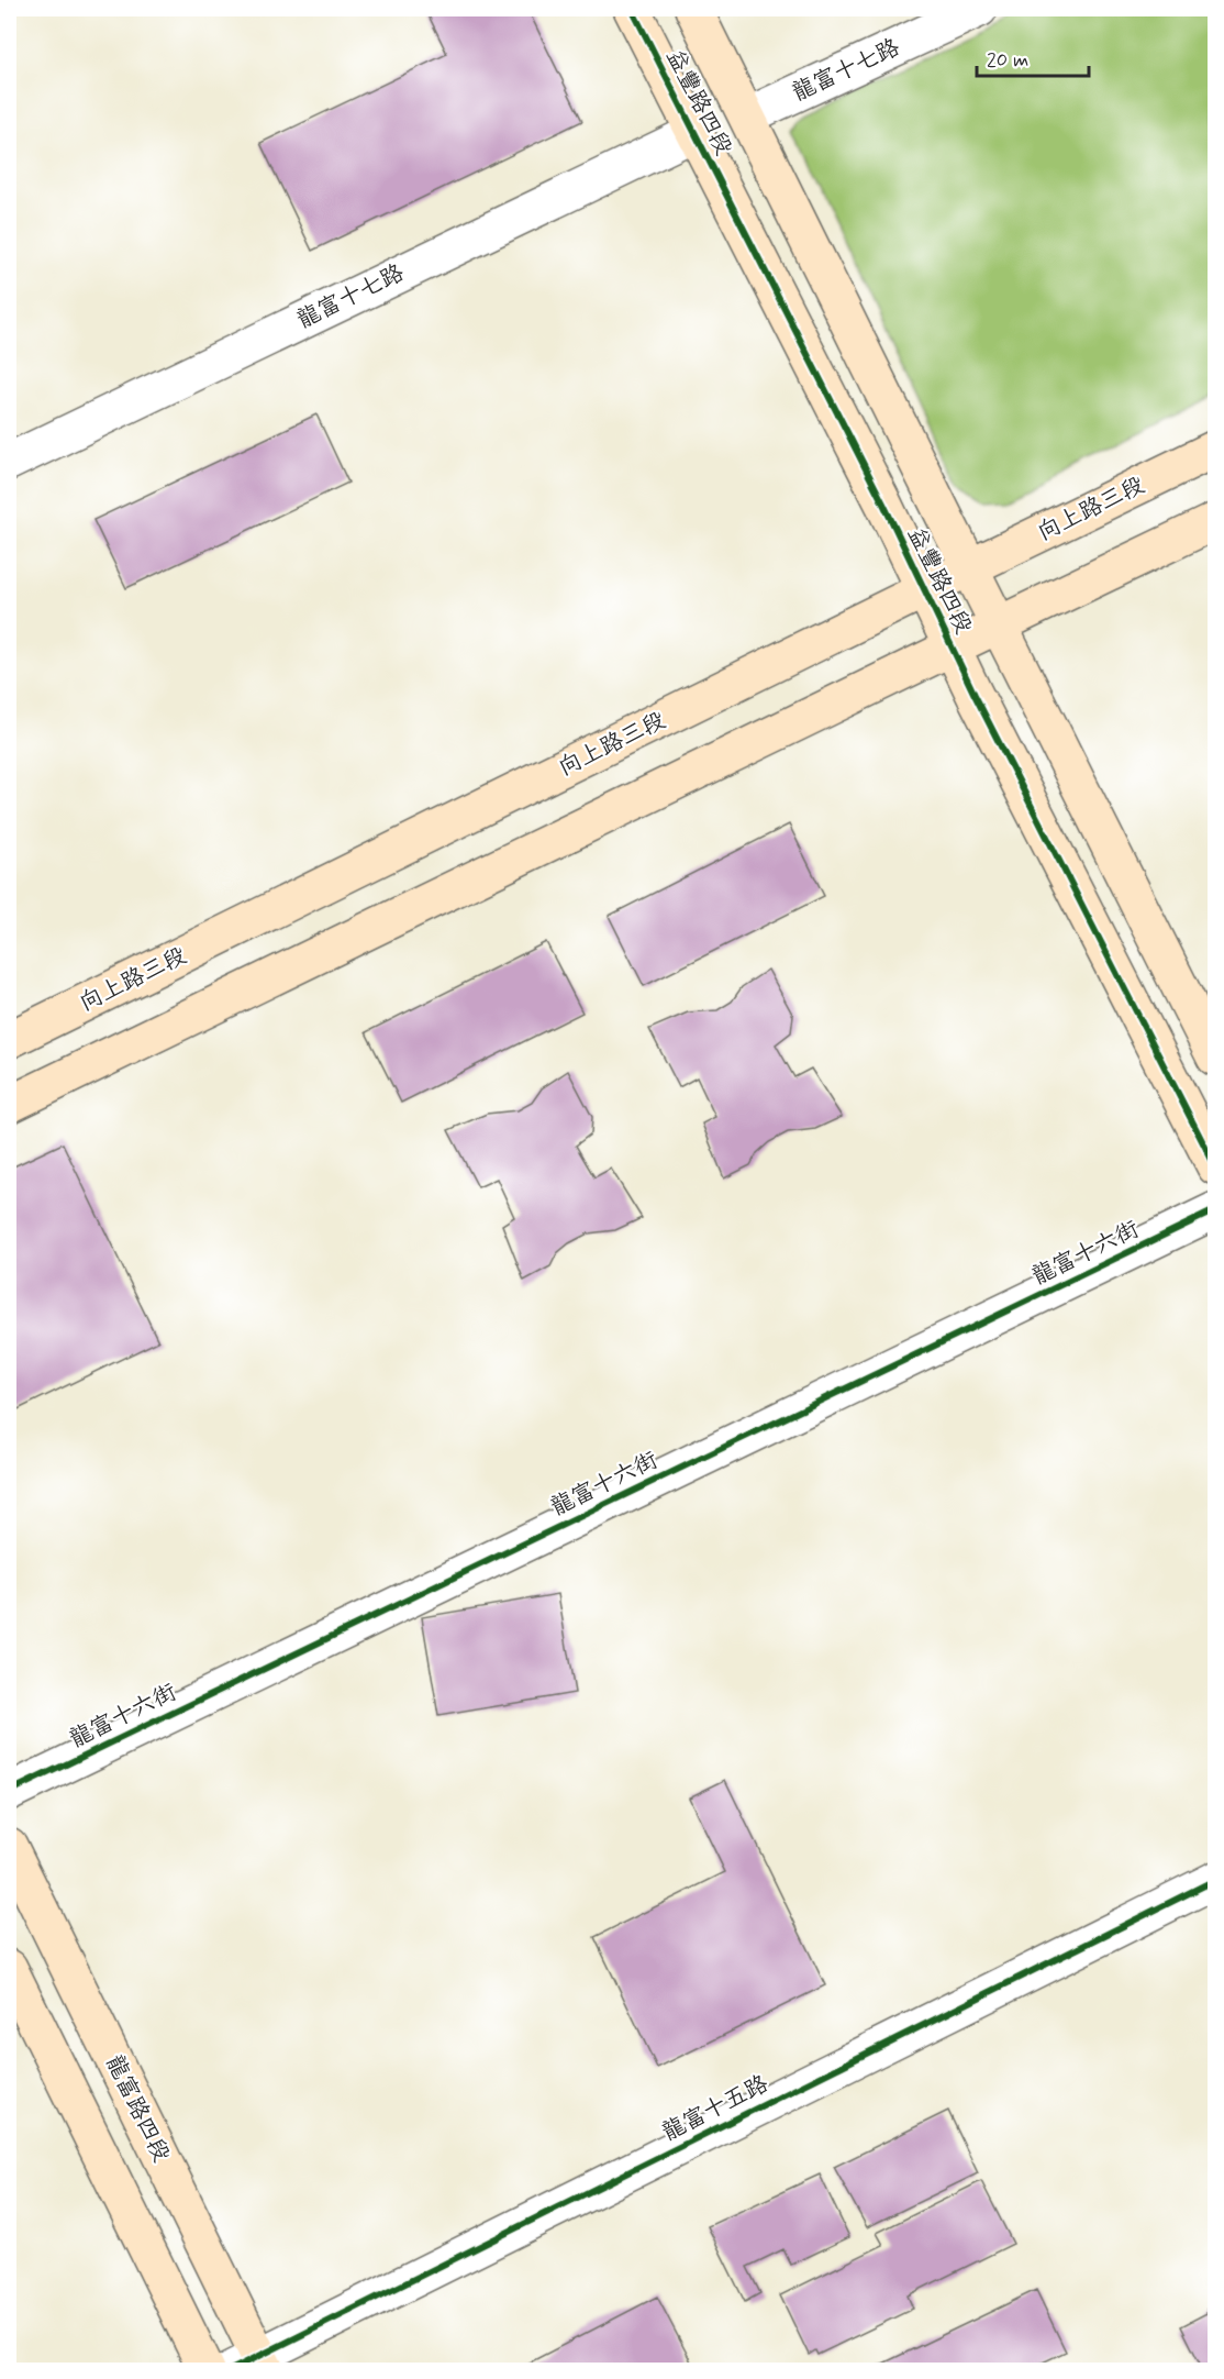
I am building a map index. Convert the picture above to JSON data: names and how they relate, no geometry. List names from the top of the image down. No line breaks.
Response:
{"streets":{"street":["龍富十七路","益豐路四段","向上路三段","龍富十六街","龍富路四段","龍富十五路"]},"crossings":[["龍富十七路","益豐路四段"],["益豐路四段","向上路三段"],["龍富路四段","龍富十五路"]],"scale_bar":"20 m"}
